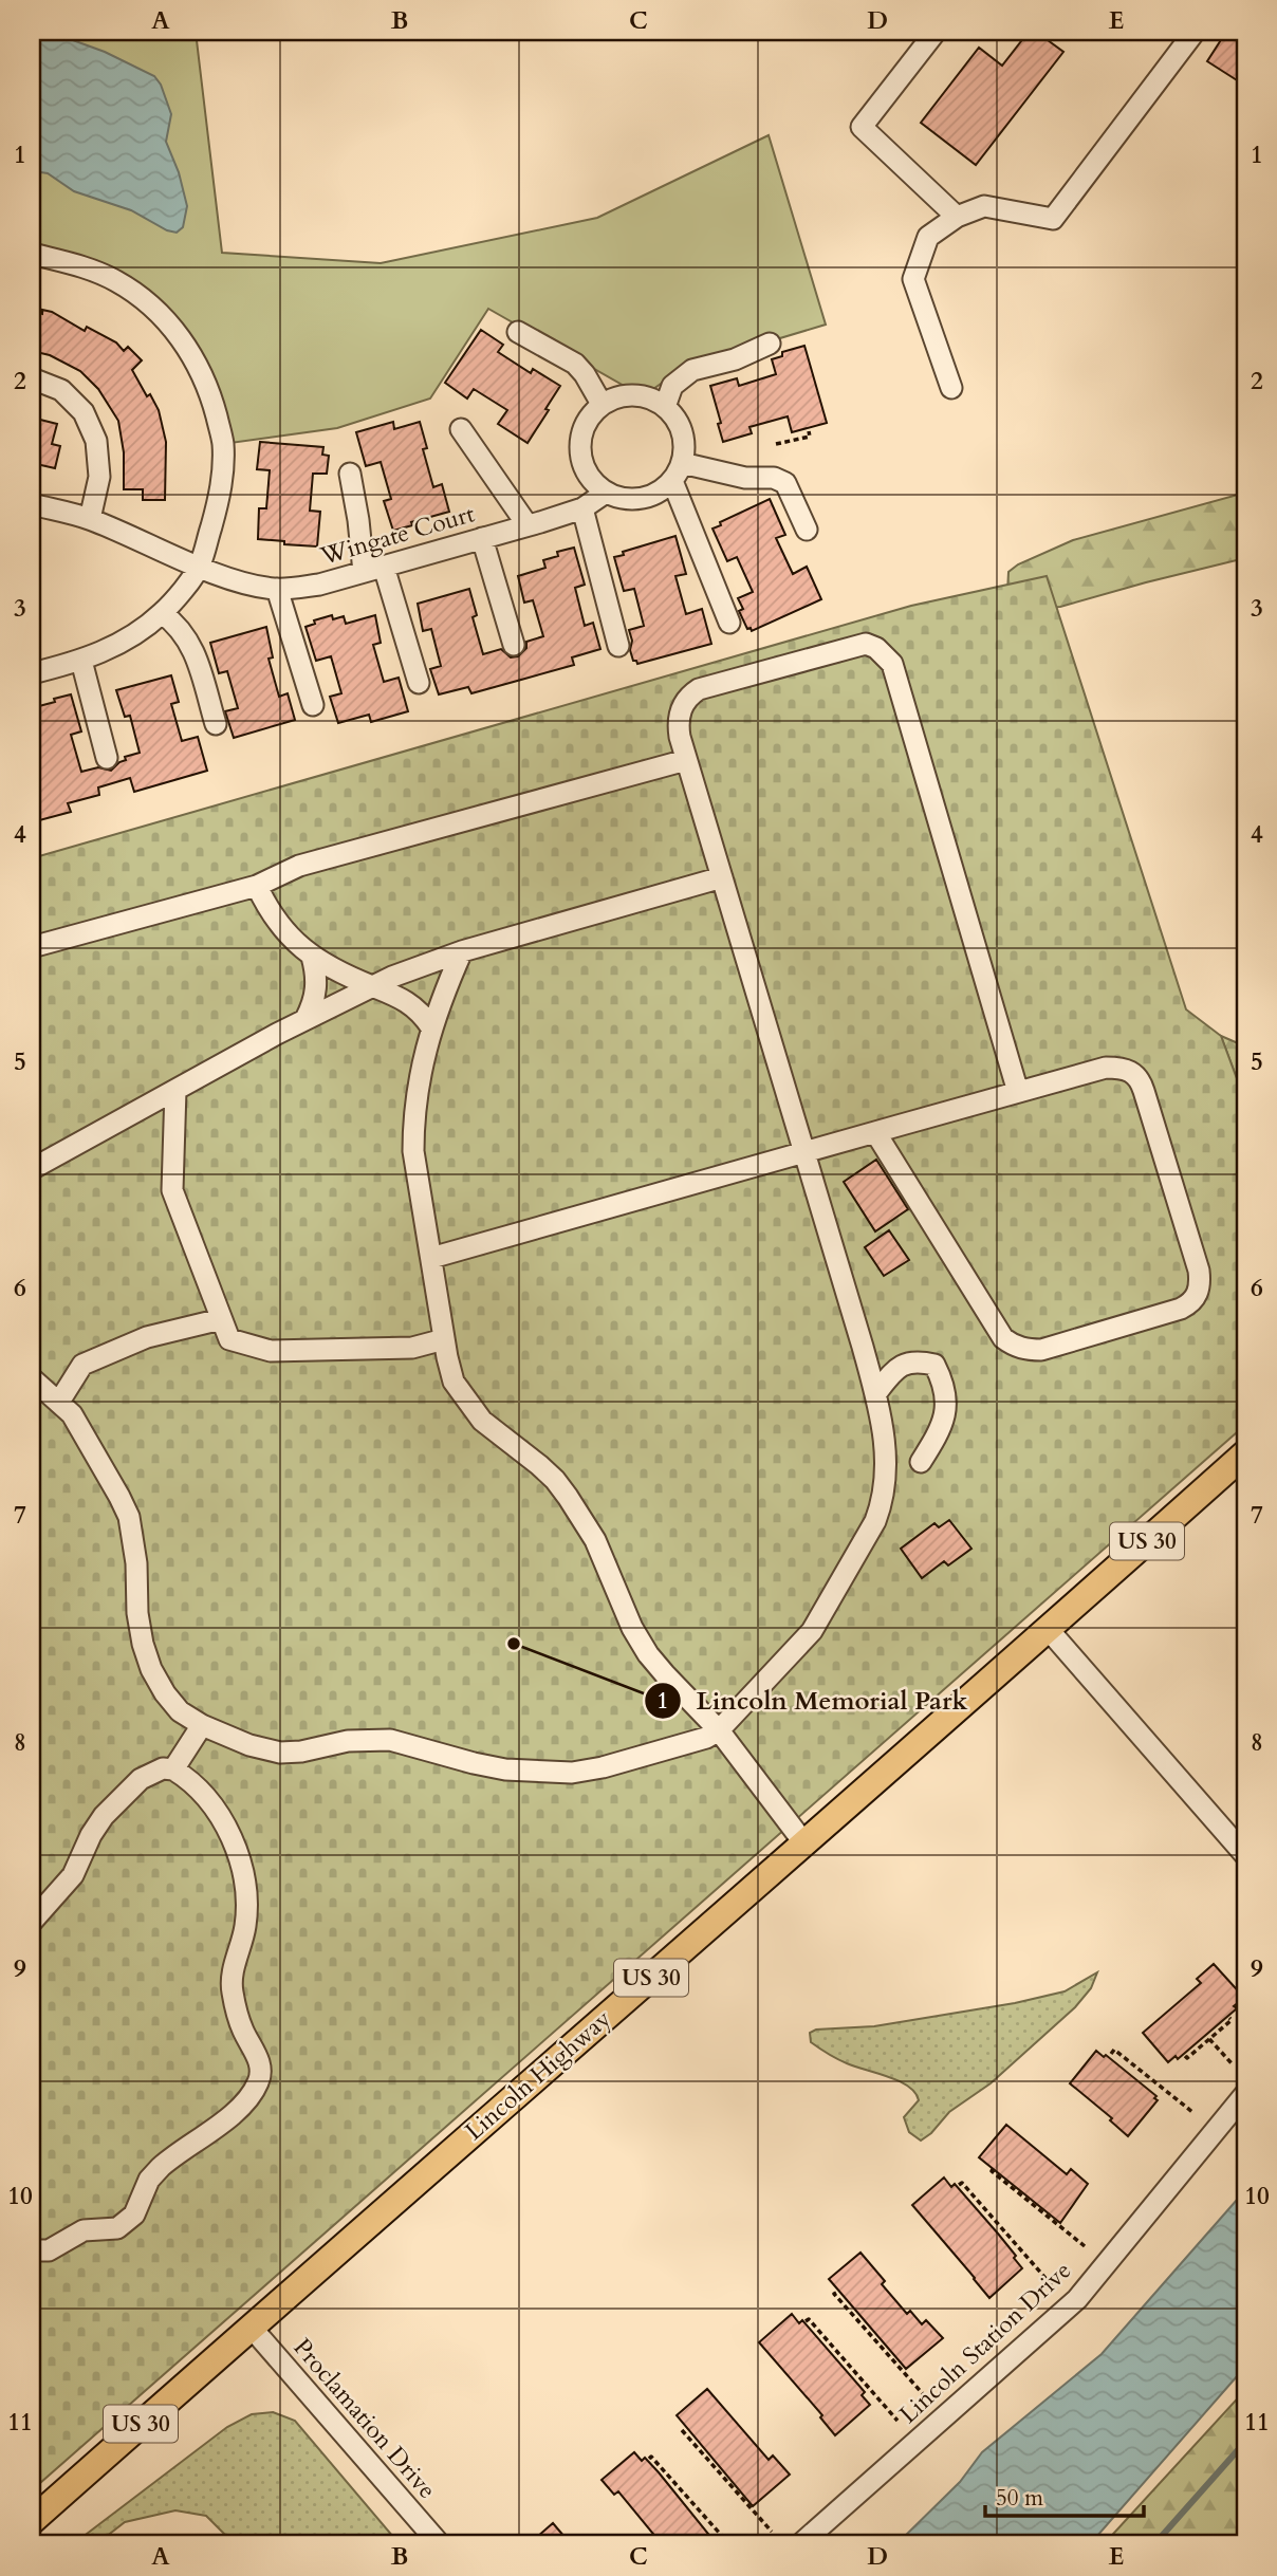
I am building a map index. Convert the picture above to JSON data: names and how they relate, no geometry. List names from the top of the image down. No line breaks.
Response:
{"streets":{"main road":["US 30","Lincoln Highway"],"street":["Wingate Court","Lincoln Station Drive","Proclamation Drive"]},"crossings":[["Lincoln Highway","Proclamation Drive"]],"places":["Lincoln Memorial Park"],"scale_bar":"50 m","grid":{"columns":["A","B","C","D","E"],"rows":["1","2","3","4","5","6","7","8","9","10","11"]}}
